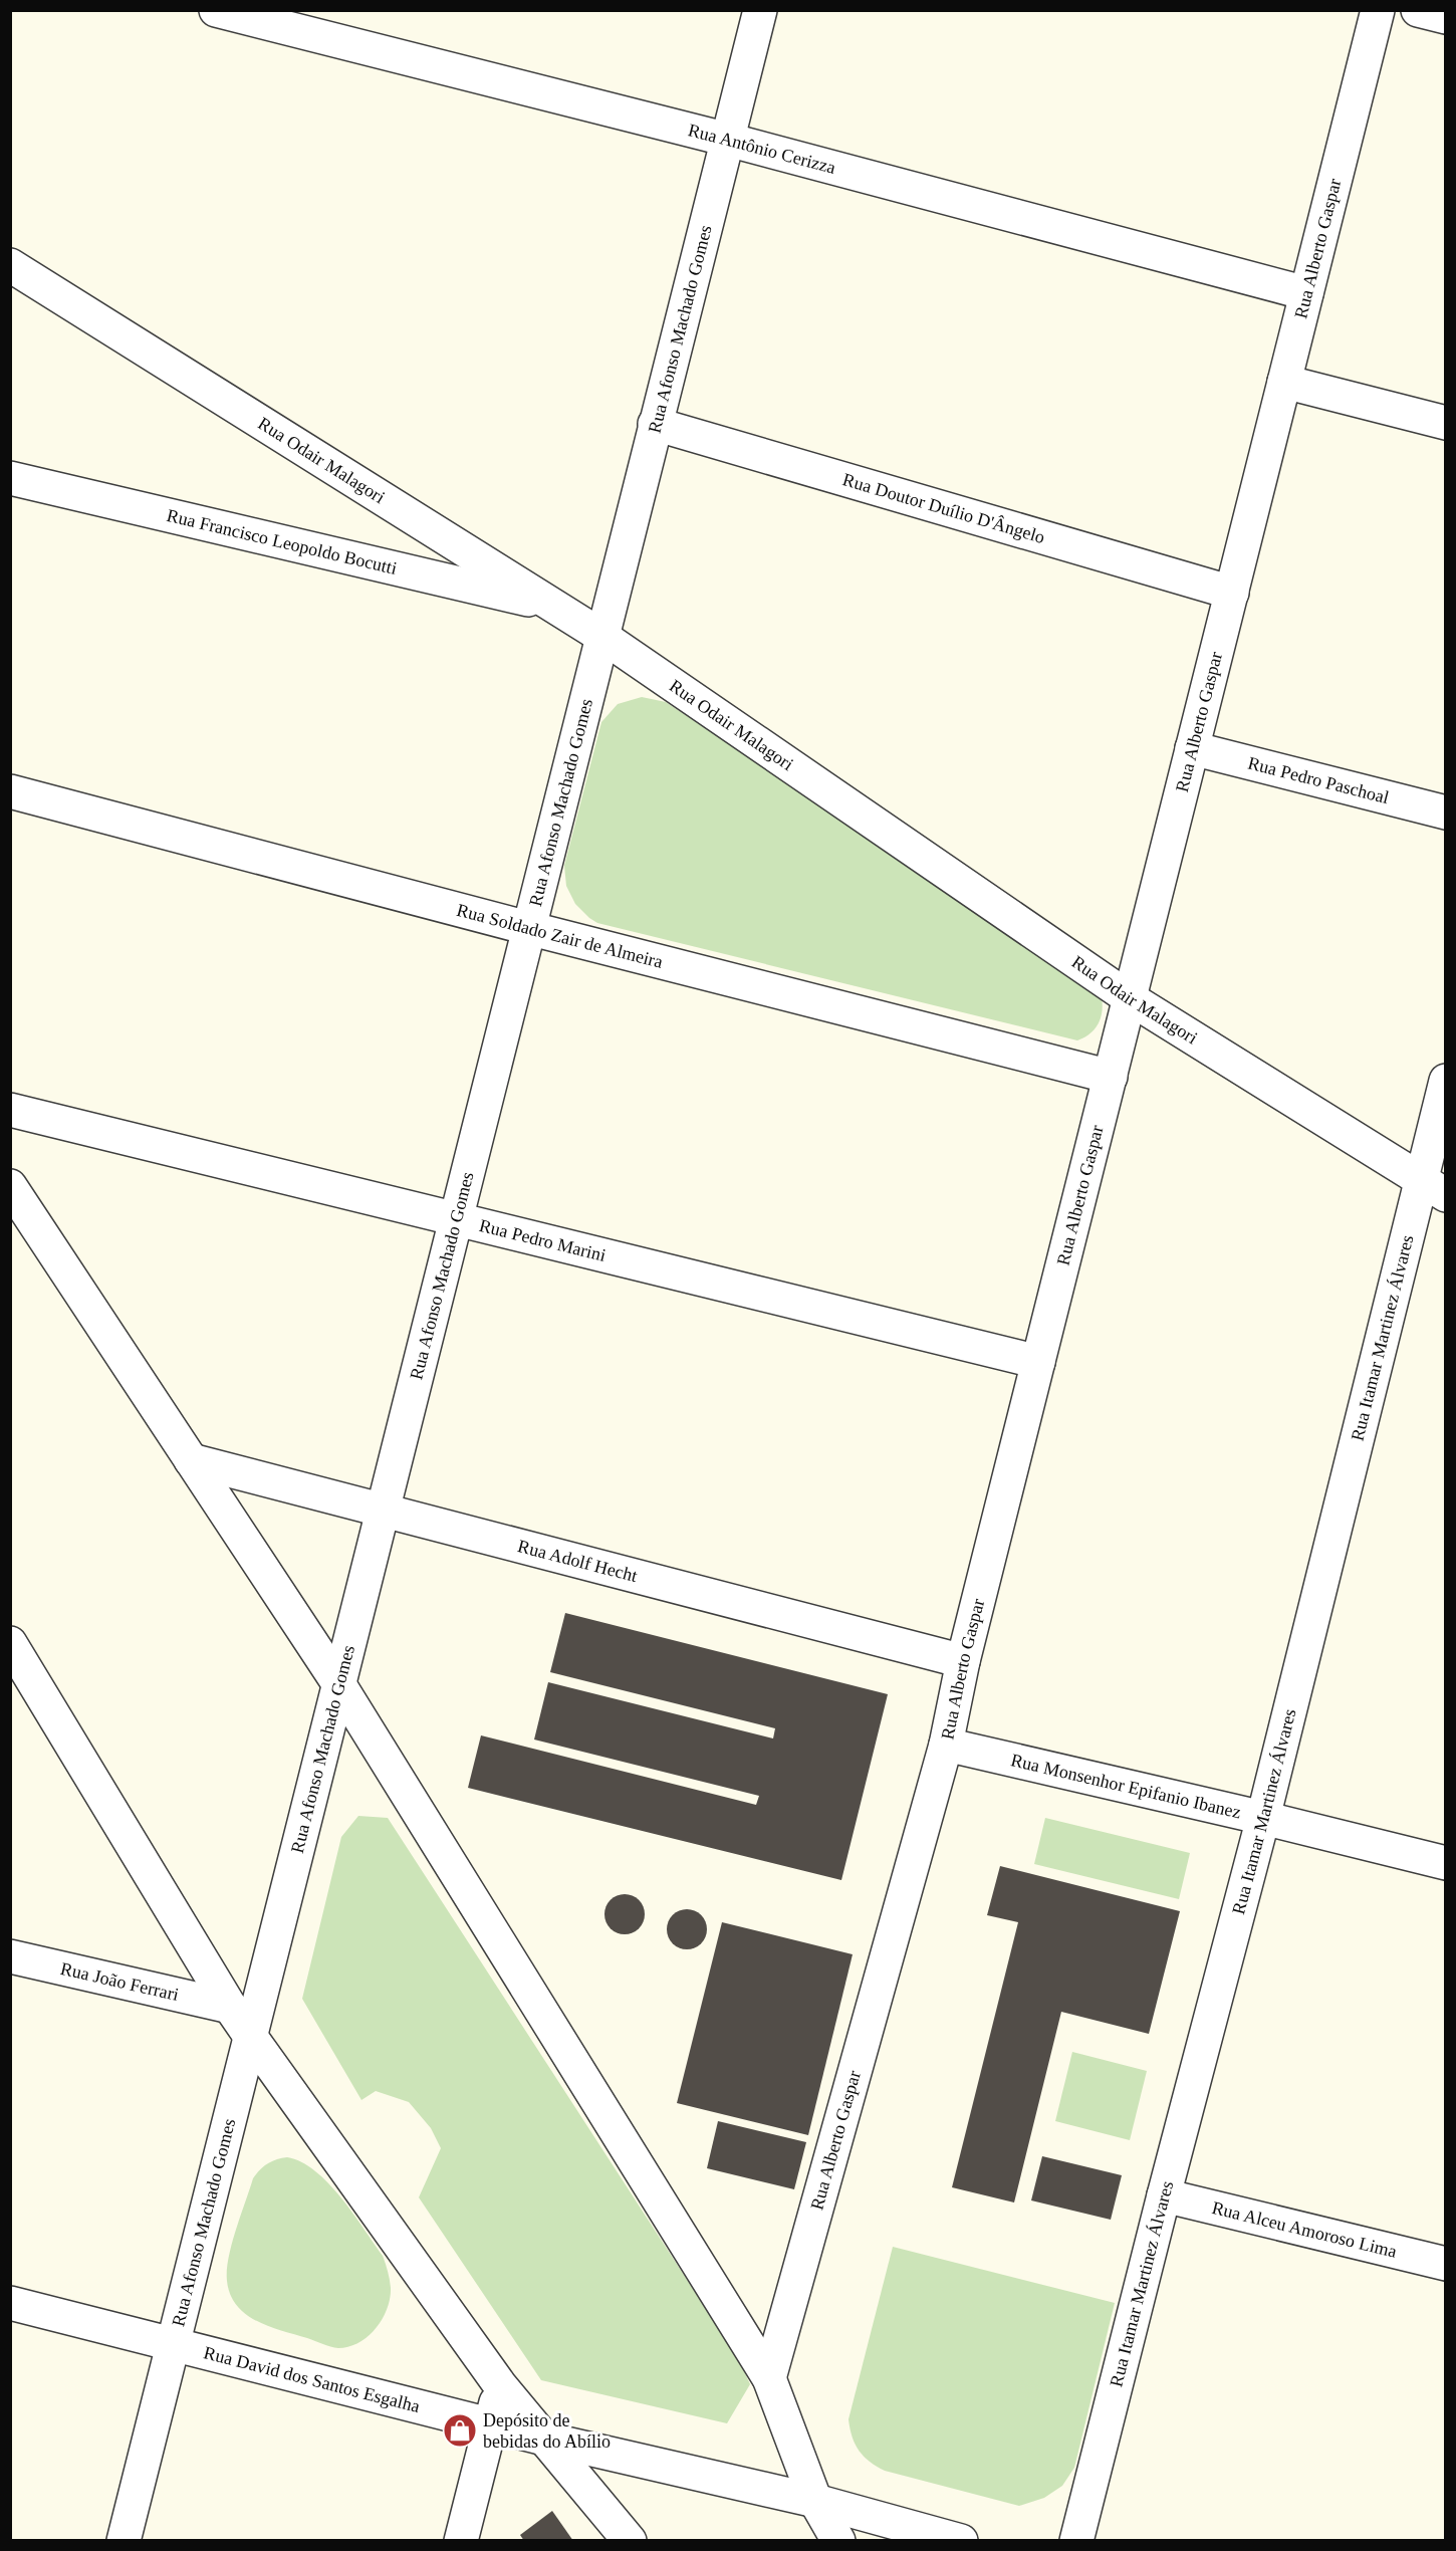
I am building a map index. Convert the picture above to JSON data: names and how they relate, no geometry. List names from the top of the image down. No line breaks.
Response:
{"streets":{"street":["Rua Antônio Cerizza","Rua Alberto Gaspar","Rua Afonso Machado Gomes","Rua Odair Malagori","Rua Doutor Duílio D'Ângelo","Rua Francisco Leopoldo Bocutti","Rua Pedro Paschoal","Rua Soldado Zair de Almeira","Rua Pedro Marini","Rua Itamar Martinez Álvares","Rua Adolf Hecht","Rua Monsenhor Epifanio Ibanez","Rua João Ferrari","Rua Alceu Amoroso Lima","Rua David dos Santos Esgalha"]},"crossings":[["Rua Antônio Cerizza","Rua Alberto Gaspar"],["Rua Antônio Cerizza","Rua Afonso Machado Gomes"],["Rua Alberto Gaspar","Rua Odair Malagori"],["Rua Alberto Gaspar","Rua Doutor Duílio D'Ângelo"],["Rua Alberto Gaspar","Rua Pedro Paschoal"],["Rua Alberto Gaspar","Rua Soldado Zair de Almeira"],["Rua Alberto Gaspar","Rua Pedro Marini"],["Rua Alberto Gaspar","Rua Adolf Hecht"],["Rua Alberto Gaspar","Rua Monsenhor Epifanio Ibanez"],["Rua Afonso Machado Gomes","Rua Odair Malagori"],["Rua Afonso Machado Gomes","Rua Doutor Duílio D'Ângelo"],["Rua Afonso Machado Gomes","Rua Soldado Zair de Almeira"],["Rua Afonso Machado Gomes","Rua Pedro Marini"],["Rua Afonso Machado Gomes","Rua Adolf Hecht"],["Rua Afonso Machado Gomes","Rua David dos Santos Esgalha"],["Rua Odair Malagori","Rua Francisco Leopoldo Bocutti"],["Rua Odair Malagori","Rua Itamar Martinez Álvares"],["Rua Itamar Martinez Álvares","Rua Monsenhor Epifanio Ibanez"],["Rua Itamar Martinez Álvares","Rua Alceu Amoroso Lima"]],"places":{"shop":["Depósito de bebidas do Abílio"]}}
